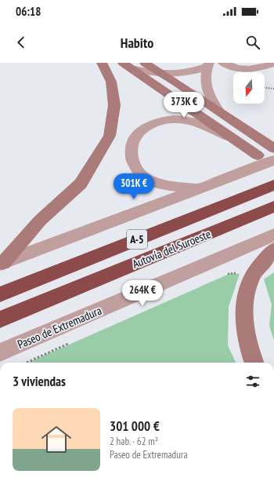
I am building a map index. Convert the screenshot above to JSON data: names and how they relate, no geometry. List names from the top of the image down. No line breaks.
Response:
{"streets":{"highway":["A-5","Autovía del Suroeste"],"street":["Paseo de Extremadura"]},"north":"bottom","page":{"status":"06:18","header":"Habito","price":["373K €","301K €","264K €"],"heading":"3 viviendas","list":[{"name":"301 000 €","note":"2 hab. · 62 m² · Paseo de Extremadura"}]}}
